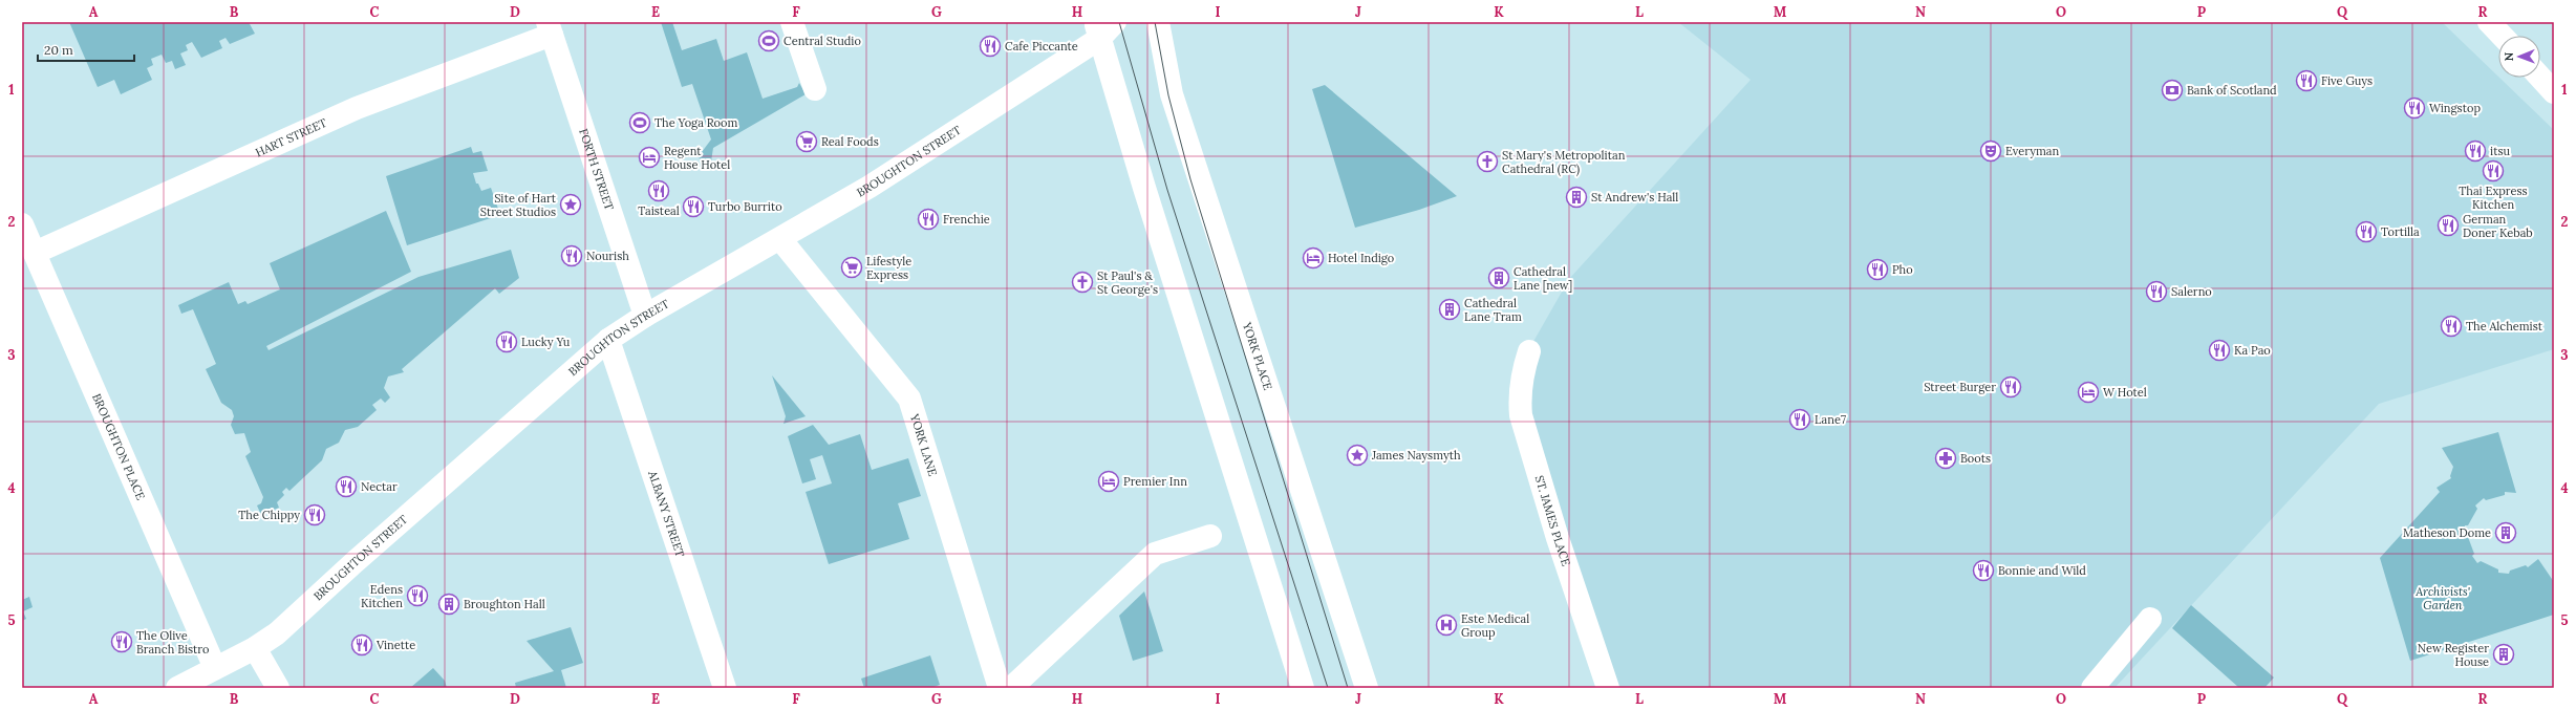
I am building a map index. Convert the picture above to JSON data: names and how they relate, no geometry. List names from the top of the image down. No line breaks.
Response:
{"streets":{"street":["HART STREET","BROUGHTON STREET","FORTH STREET","YORK PLACE","YORK LANE","BROUGHTON PLACE","ALBANY STREET","ST. JAMES PLACE"]},"crossings":[["HART STREET","FORTH STREET"],["HART STREET","BROUGHTON PLACE"],["BROUGHTON STREET","FORTH STREET"],["BROUGHTON STREET","YORK LANE"],["BROUGHTON STREET","BROUGHTON PLACE"],["BROUGHTON STREET","ALBANY STREET"]],"parks":["Archivists' Garden"],"places":{"sports":["Central Studio","The Yoga Room"],"restaurant":["Cafe Piccante","Five Guys","Wingstop","itsu","Thai Express Kitchen","Taisteal","Turbo Burrito","Frenchie","German Doner Kebab","Tortilla","Nourish","Pho","Salerno","The Alchemist","Lucky Yu","Ka Pao","Street Burger","Lane7","Nectar","The Chippy","Bonnie and Wild","Edens Kitchen","The Olive Branch Bistro","Vinette"],"bank":["Bank of Scotland"],"supermarket":["Real Foods","Lifestyle Express"],"theatre":["Everyman"],"hotel":["Regent House Hotel","Hotel Indigo","W Hotel","Premier Inn"],"church":["St Mary's Metropolitan Cathedral (RC)","St Paul's & St George's"],"building":["St Andrew's Hall","Cathedral Lane [new]","Cathedral Lane Tram","Matheson Dome","Broughton Hall","New Register House"],"place":["Site of Hart Street Studios","James Naysmyth"],"pharmacy":["Boots"],"hospital":["Este Medical Group"]},"scale_bar":"20 m","north":"left","grid":{"columns":["A","B","C","D","E","F","G","H","I","J","K","L","M","N","O","P","Q","R"],"rows":["1","2","3","4","5"]}}
